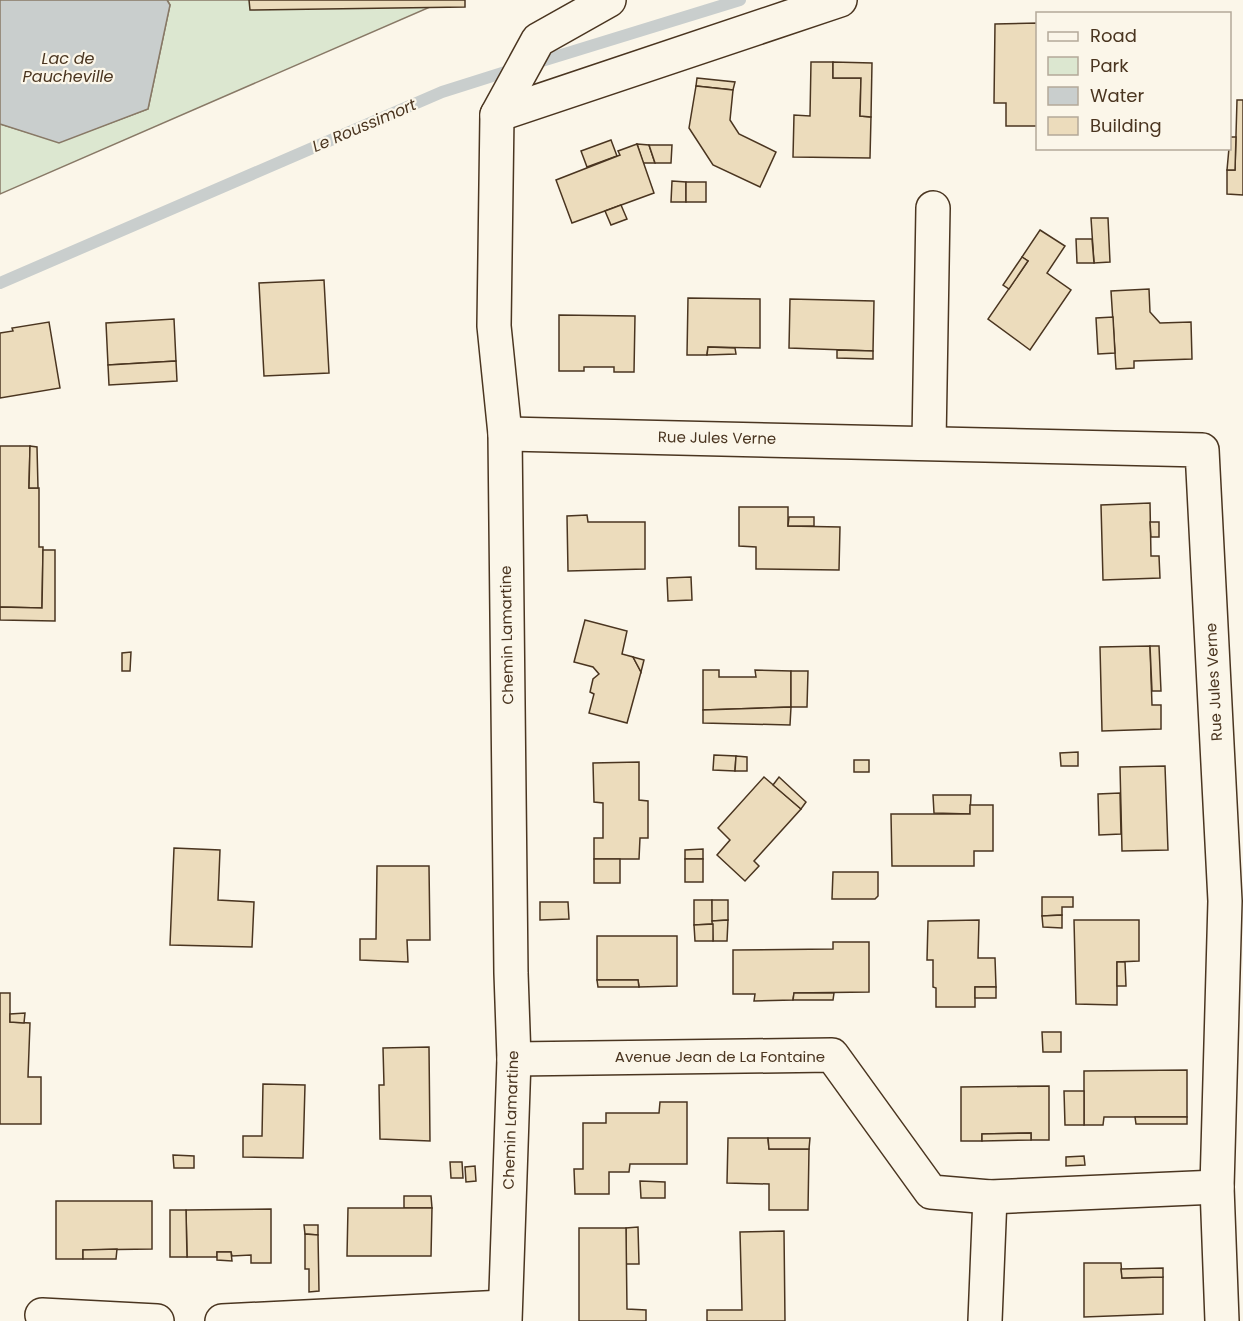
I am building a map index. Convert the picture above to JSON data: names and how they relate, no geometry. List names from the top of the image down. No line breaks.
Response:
{"streets":{"street":["Rue Jules Verne","Chemin Lamartine","Avenue Jean de La Fontaine"]},"crossings":[["Rue Jules Verne","Chemin Lamartine"],["Rue Jules Verne","Avenue Jean de La Fontaine"],["Chemin Lamartine","Avenue Jean de La Fontaine"]],"water":["Lac de Paucheville","Le Roussimort"],"legend":["Road","Park","Water","Building"]}
